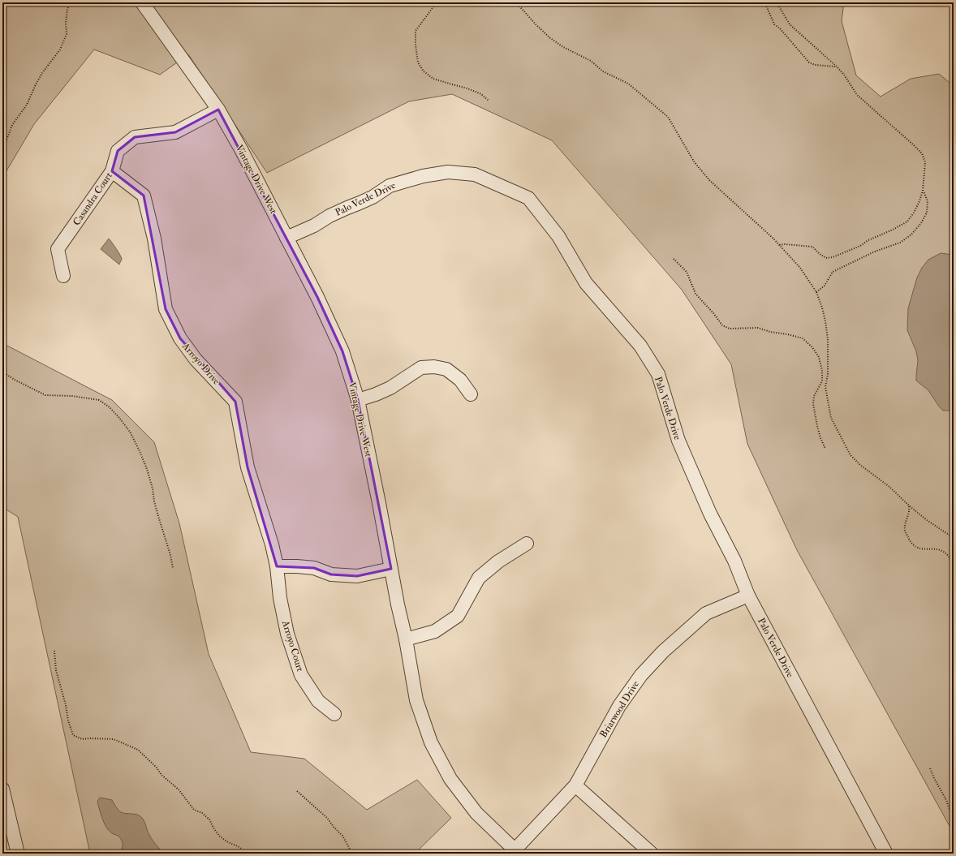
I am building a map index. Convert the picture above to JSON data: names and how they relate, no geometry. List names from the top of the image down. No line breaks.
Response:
{"streets":{"street":["Vintage Drive West","Casandra Court","Palo Verde Drive","Arroyo Drive","Arroyo Court","Briarwood Drive"]},"crossings":[["Vintage Drive West","Casandra Court"],["Vintage Drive West","Palo Verde Drive"],["Vintage Drive West","Briarwood Drive"],["Casandra Court","Arroyo Drive"],["Palo Verde Drive","Briarwood Drive"],["Arroyo Drive","Arroyo Court"]]}
